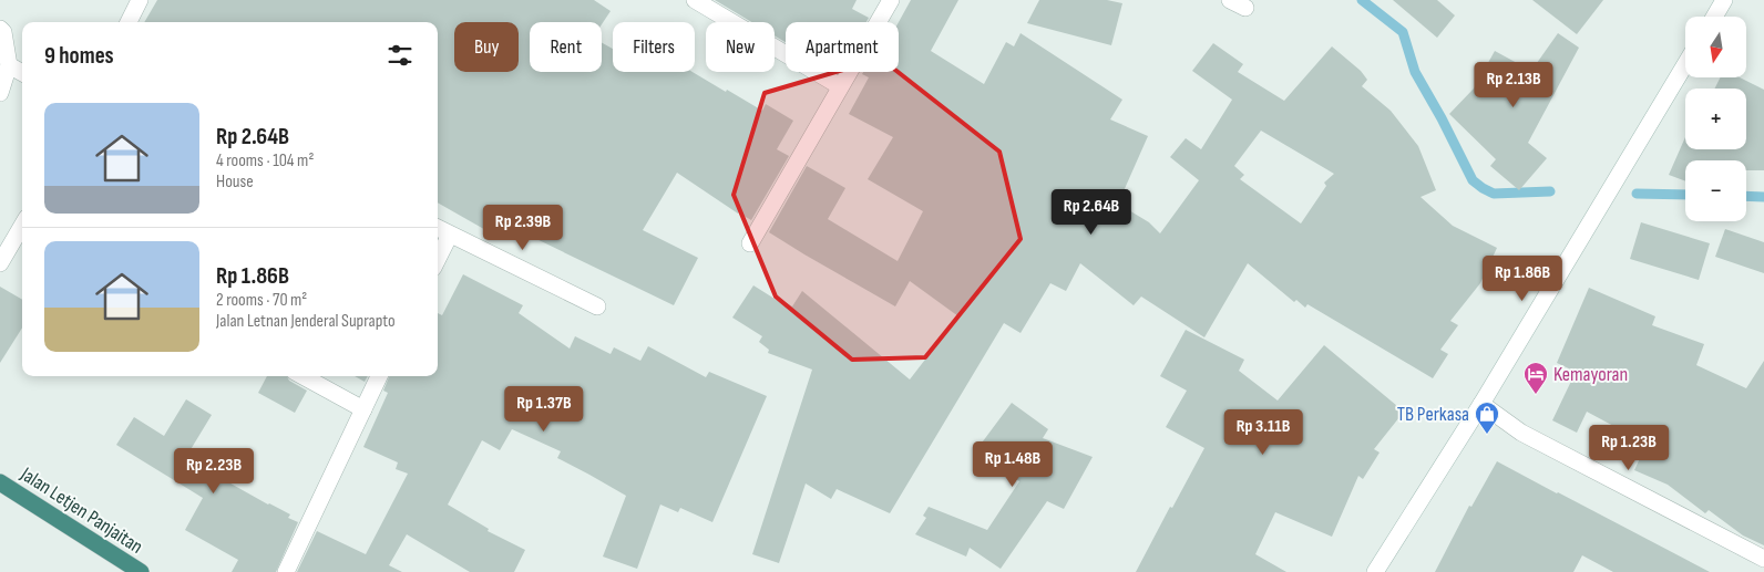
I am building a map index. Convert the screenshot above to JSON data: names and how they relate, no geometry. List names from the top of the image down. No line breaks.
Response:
{"streets":{"highway":["Jalan Letjen Panjaitan"]},"places":{"hotel":["Kemayoran"],"shop":["TB Perkasa"]},"north":"bottom","page":{"map_buttons":["+","−"],"chip":["Buy","Rent","Filters","New","Apartment"],"heading":"9 homes","price":["Rp 2.13B","Rp 2.64B","Rp 2.39B","Rp 1.86B","Rp 1.37B","Rp 3.11B","Rp 1.23B","Rp 1.48B","Rp 2.23B"],"list":[{"name":"Rp 2.64B","note":"4 rooms · 104 m² · House"},{"name":"Rp 1.86B","note":"2 rooms · 70 m² · Jalan Letnan Jenderal Suprapto"}]}}
